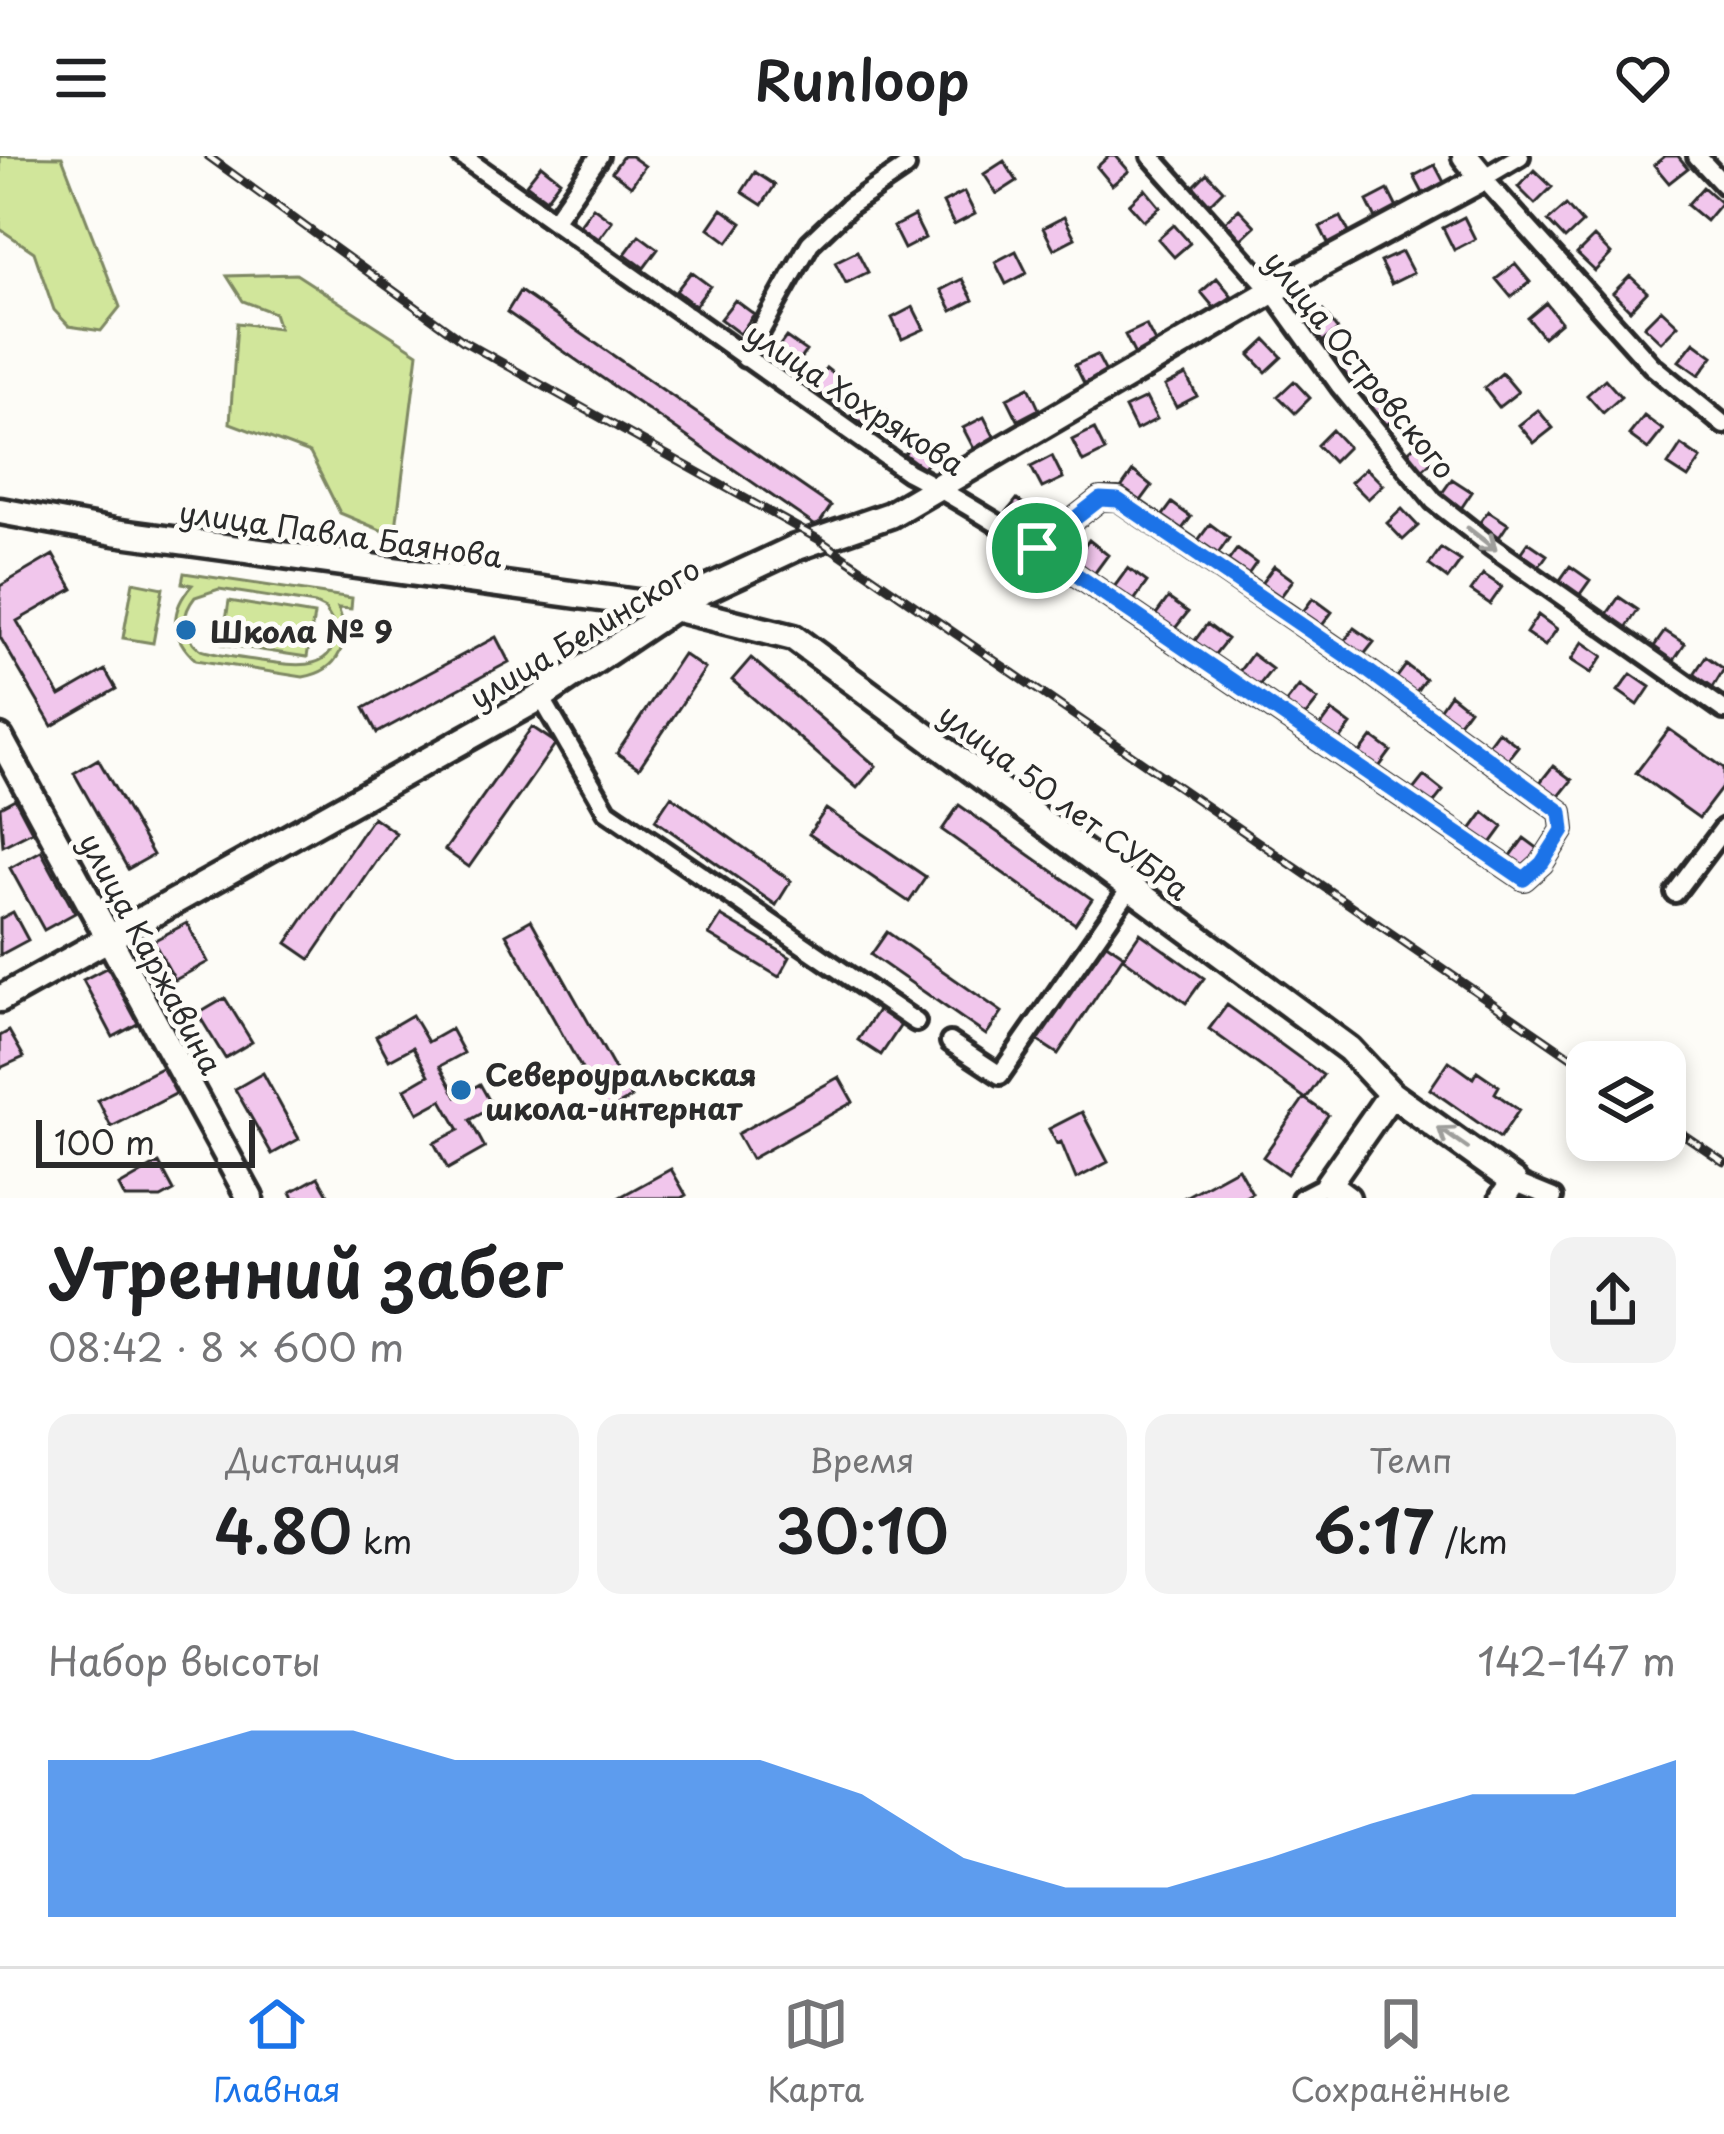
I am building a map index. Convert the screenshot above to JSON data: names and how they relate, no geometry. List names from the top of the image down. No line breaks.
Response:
{"streets":{"street":["улица Островского","улица Хохрякова","улица Павла Баянова","улица Белинского","улица 50 лет СУБРа","улица Каржавина"]},"crossings":[["улица Островского","улица Белинского"],["улица Хохрякова","улица Белинского"],["улица Павла Баянова","улица Белинского"],["улица Павла Баянова","улица 50 лет СУБРа"],["улица Белинского","улица 50 лет СУБРа"],["улица Белинского","улица Каржавина"]],"one_way":["улица Островского"],"places":["Школа № 9","Североуральская школа-интернат"],"scale_bar":"100 m","page":{"header":"Runloop","scale":"100 m","heading":["Утренний забег","08:42 · 8 × 600 m"],"stats":[["Дистанция","4.80 km"],["Время","30:10"],["Темп","6:17 /km"]],"chart":["Набор высоты","142–147 m"],"tabs":["Главная","Карта","Сохранённые"]}}
